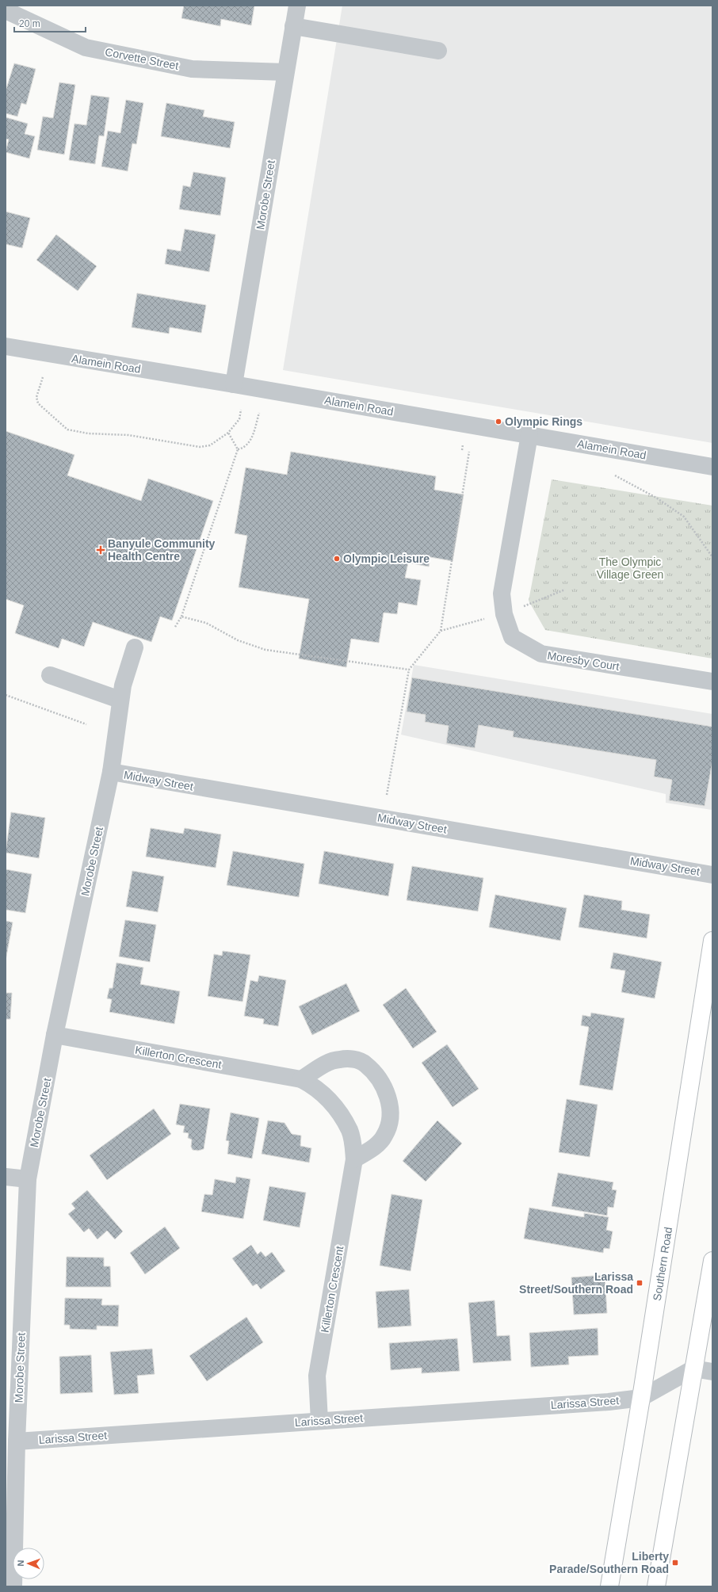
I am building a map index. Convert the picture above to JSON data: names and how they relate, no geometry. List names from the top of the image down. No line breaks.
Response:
{"streets":{"main road":["Southern Road"],"street":["Corvette Street","Morobe Street","Alamein Road","Moresby Court","Midway Street","Killerton Crescent","Larissa Street"]},"crossings":[["Corvette Street","Morobe Street"],["Morobe Street","Alamein Road"],["Morobe Street","Midway Street"],["Morobe Street","Killerton Crescent"],["Morobe Street","Larissa Street"],["Alamein Road","Moresby Court"],["Killerton Crescent","Larissa Street"],["Southern Road","Larissa Street"]],"parks":["The Olympic Village Green"],"places":{"other":["Olympic Rings","Olympic Leisure"],"health":["Banyule Community Health Centre"],"transit":["Larissa Street/Southern Road","Liberty Parade/Southern Road"]},"scale_bar":"20 m","north":"left"}
